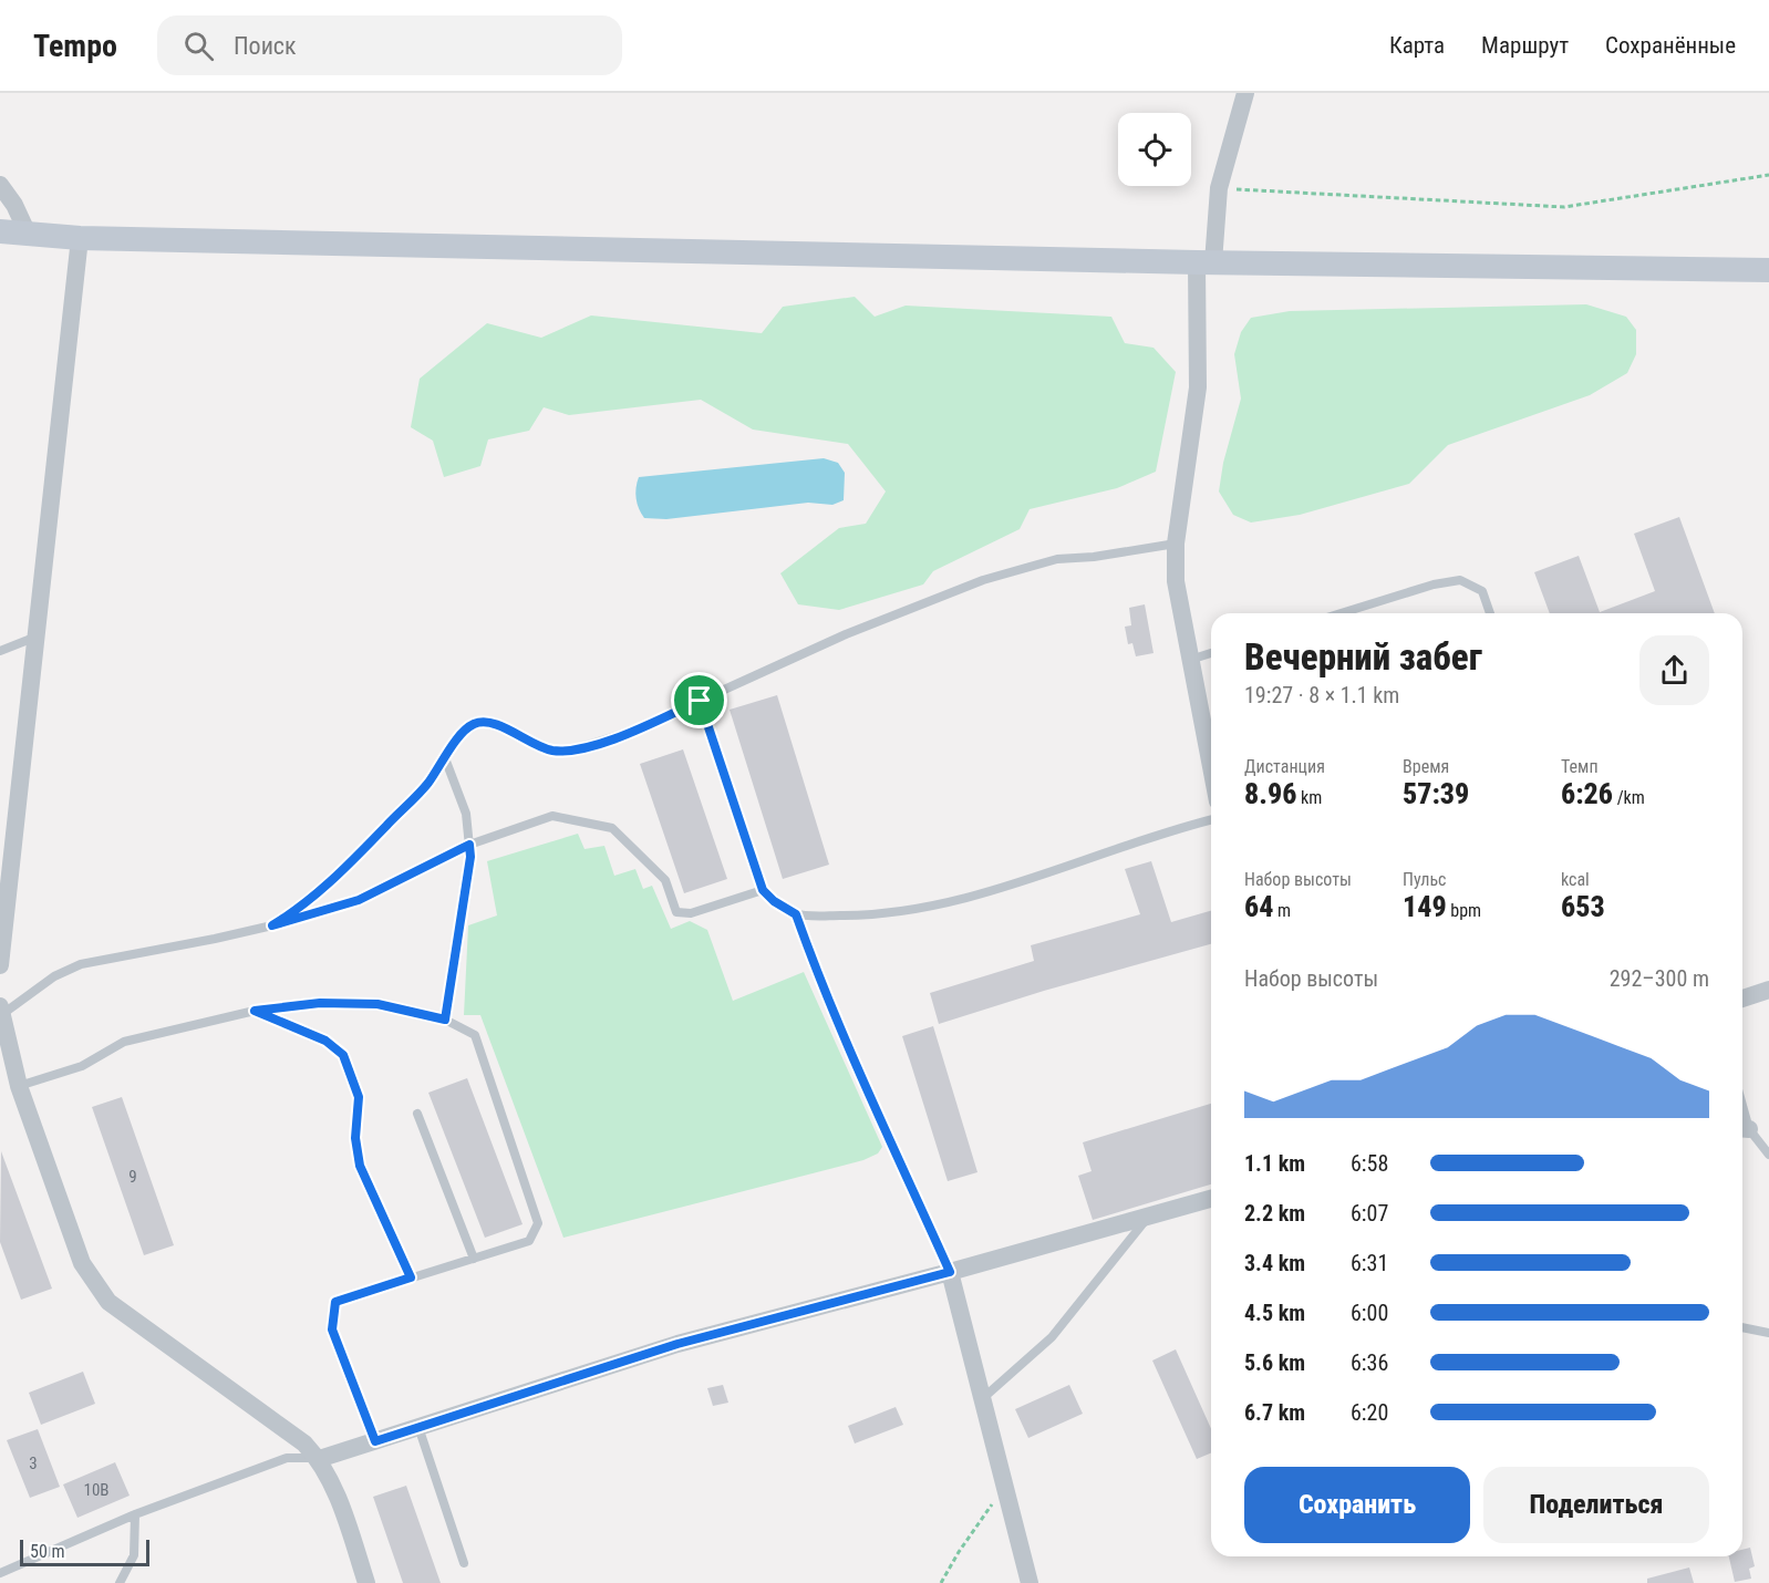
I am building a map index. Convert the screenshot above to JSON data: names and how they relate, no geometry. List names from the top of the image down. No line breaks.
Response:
{"house_numbers":["9","3","10В"],"scale_bar":"50 m","page":{"header":"Tempo","search":"Поиск","nav":["Карта","Маршрут","Сохранённые"],"heading":["Вечерний забег","19:27 · 8 × 1.1 km"],"stats":[["Дистанция","8.96 km"],["Время","57:39"],["Темп","6:26 /km"],["Набор высоты","64 m"],["Пульс","149 bpm"],["kcal","653"]],"chart":["Набор высоты","292–300 m"],"list":[{"name":"1.1 km","note":"6:58"},{"name":"2.2 km","note":"6:07"},{"name":"3.4 km","note":"6:31"},{"name":"4.5 km","note":"6:00"},{"name":"5.6 km","note":"6:36"},{"name":"6.7 km","note":"6:20"}],"buttons":["Сохранить","Поделиться"],"scale":"50 m"}}
